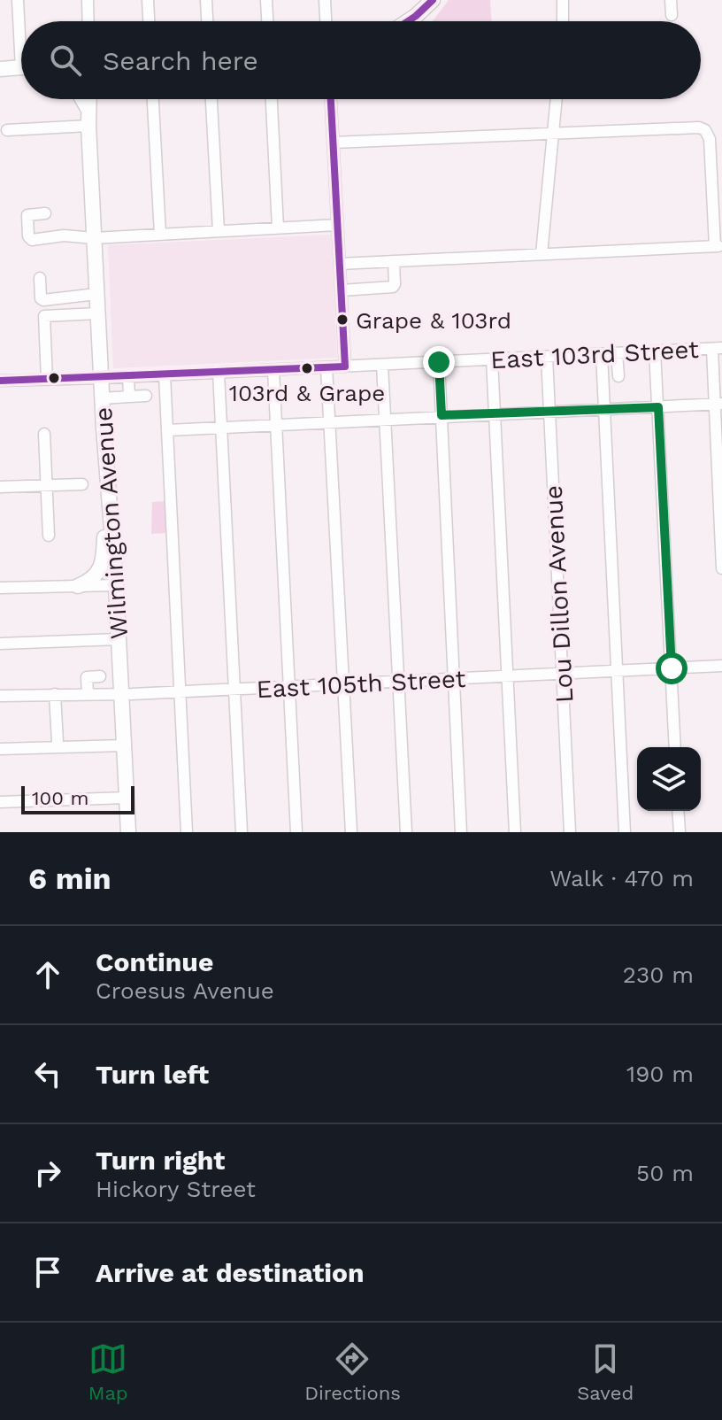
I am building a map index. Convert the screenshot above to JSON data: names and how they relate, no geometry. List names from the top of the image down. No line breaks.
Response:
{"streets":{"main road":["Wilmington Avenue"],"street":["East 103rd Street","Lou Dillon Avenue","East 105th Street"]},"crossings":[["East 103rd Street","Wilmington Avenue"],["East 103rd Street","Lou Dillon Avenue"],["Wilmington Avenue","East 105th Street"],["Lou Dillon Avenue","East 105th Street"]],"places":["Grape & 103rd","103rd & Grape"],"scale_bar":"100 m","page":{"search":"Search here","scale":"100 m","heading":["6 min","Walk · 470 m"],"list":[["Continue","Croesus Avenue","230 m"],["Turn left","190 m"],["Turn right","Hickory Street","50 m"],"Arrive at destination"],"nav":["Map","Directions","Saved"]}}
